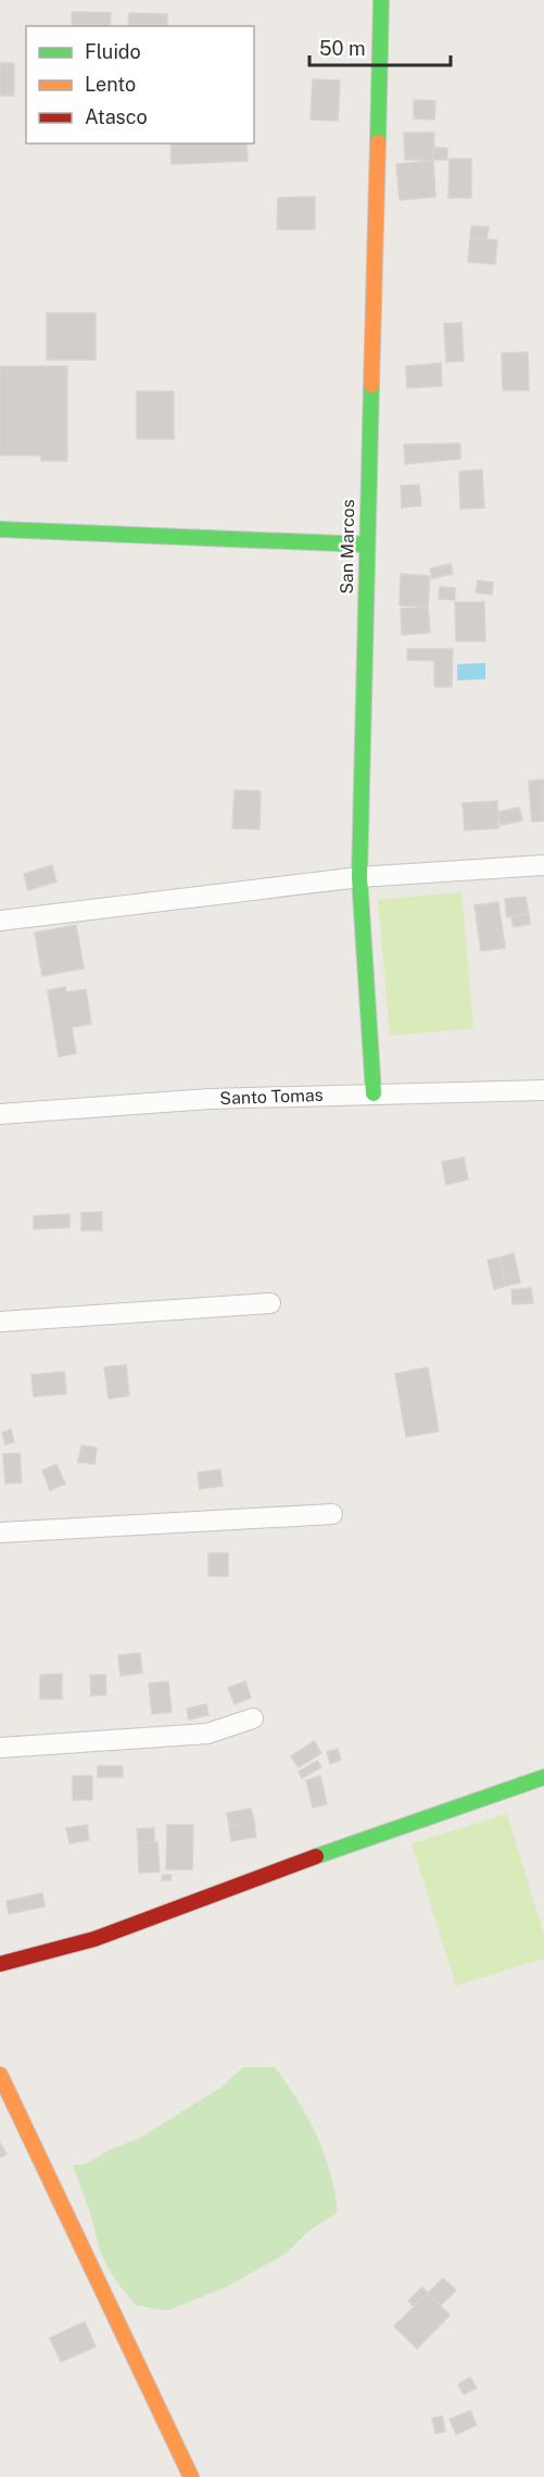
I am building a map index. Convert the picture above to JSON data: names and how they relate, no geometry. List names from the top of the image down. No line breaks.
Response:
{"streets":{"street":["San Marcos","Santo Tomas"]},"crossings":[["San Marcos","Santo Tomas"]],"legend":["Fluido","Lento","Atasco"],"scale_bar":"50 m"}
